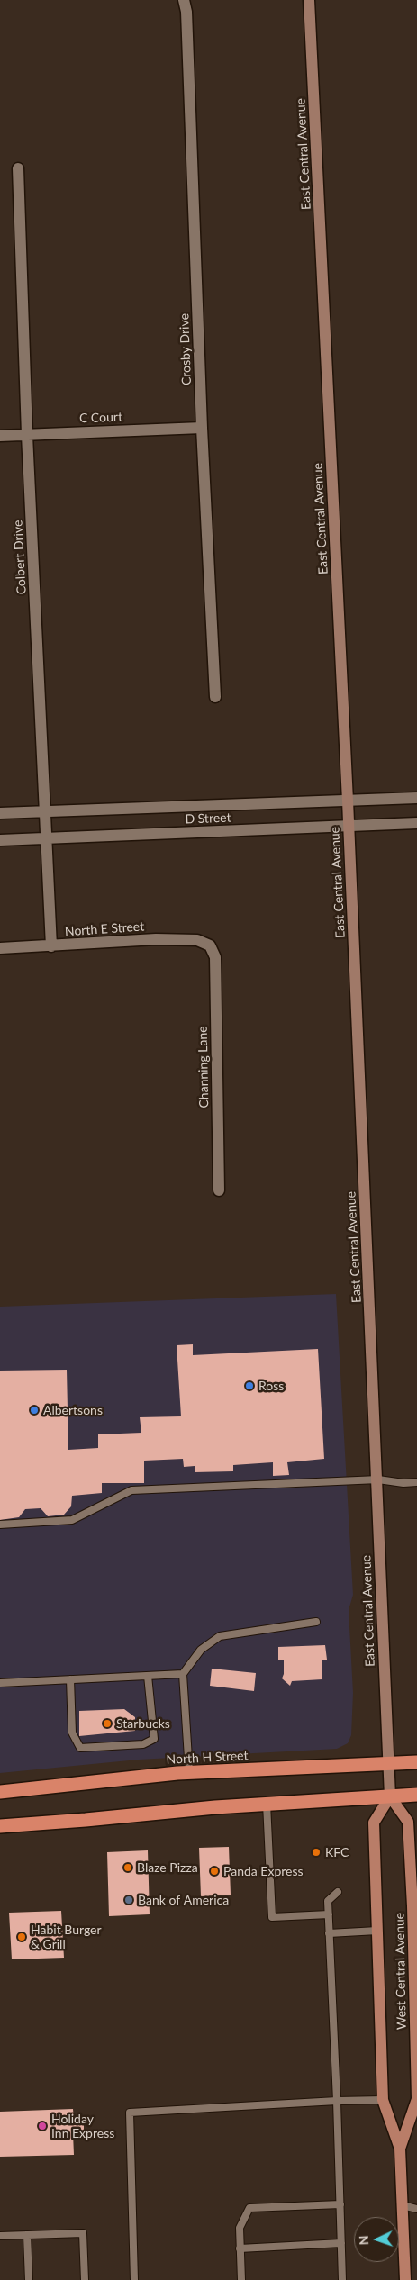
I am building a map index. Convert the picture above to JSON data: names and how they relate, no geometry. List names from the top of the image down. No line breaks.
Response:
{"streets":{"highway":["North H Street"],"main road":["East Central Avenue","West Central Avenue"],"street":["Crosby Drive","C Court","Colbert Drive","D Street","North E Street","Channing Lane"]},"crossings":[["East Central Avenue","D Street"],["East Central Avenue","North H Street"],["Crosby Drive","C Court"],["C Court","Colbert Drive"],["Colbert Drive","D Street"],["Colbert Drive","North E Street"],["North E Street","Channing Lane"]],"places":["Ross","Albertsons","Starbucks","KFC","Blaze Pizza","Panda Express","Bank of America","Habit Burger & Grill","Holiday Inn Express"],"north":"left"}
